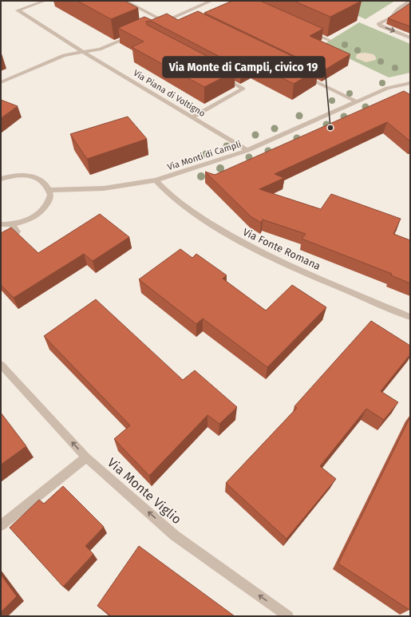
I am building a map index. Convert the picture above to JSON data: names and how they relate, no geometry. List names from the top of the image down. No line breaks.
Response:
{"streets":{"street":["Via Piana di Voltigno","Via Monti di Campli","Via Fonte Romana","Via Monte Viglio"]},"crossings":[["Via Piana di Voltigno","Via Monti di Campli"],["Via Monti di Campli","Via Fonte Romana"]],"one_way":["Via Monte Viglio"],"places":["Via Monte di Campli, civico 19"]}
